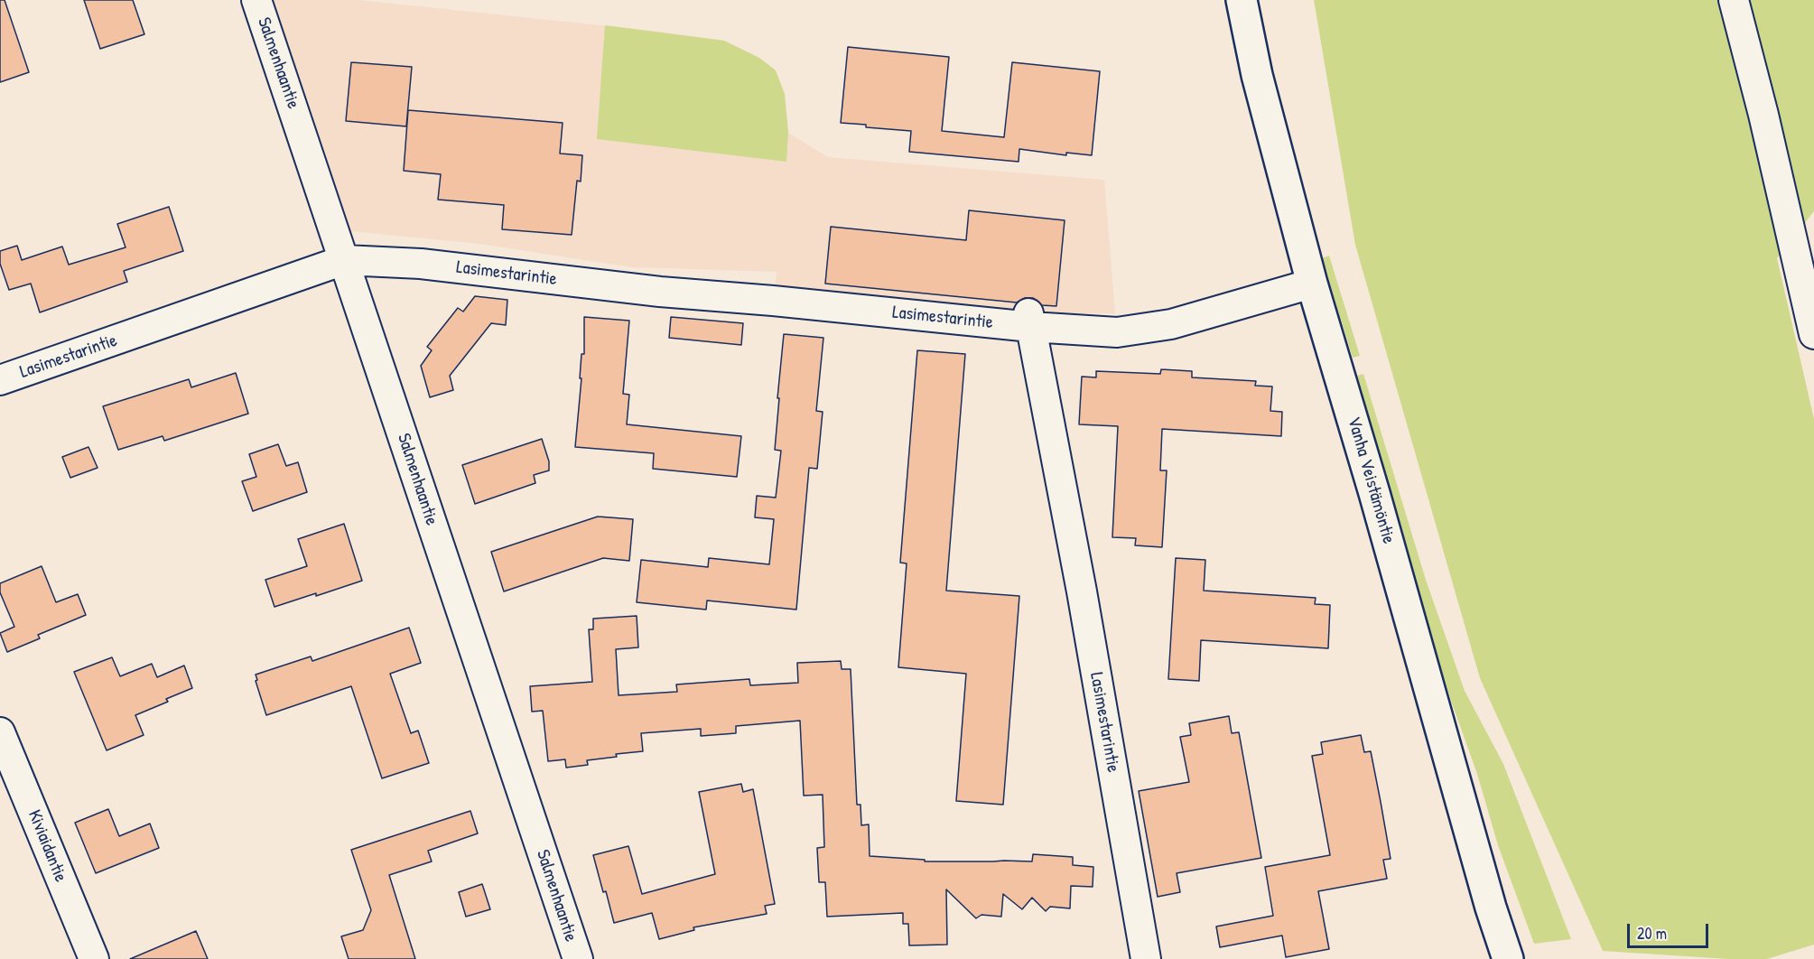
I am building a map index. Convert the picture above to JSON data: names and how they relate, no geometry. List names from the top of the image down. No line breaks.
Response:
{"streets":{"street":["Salmenhaantie","Lasimestarintie","Vanha Veistämöntie","Kiviaidantie"]},"crossings":[["Salmenhaantie","Lasimestarintie"],["Lasimestarintie","Vanha Veistämöntie"]],"scale_bar":"20 m"}
